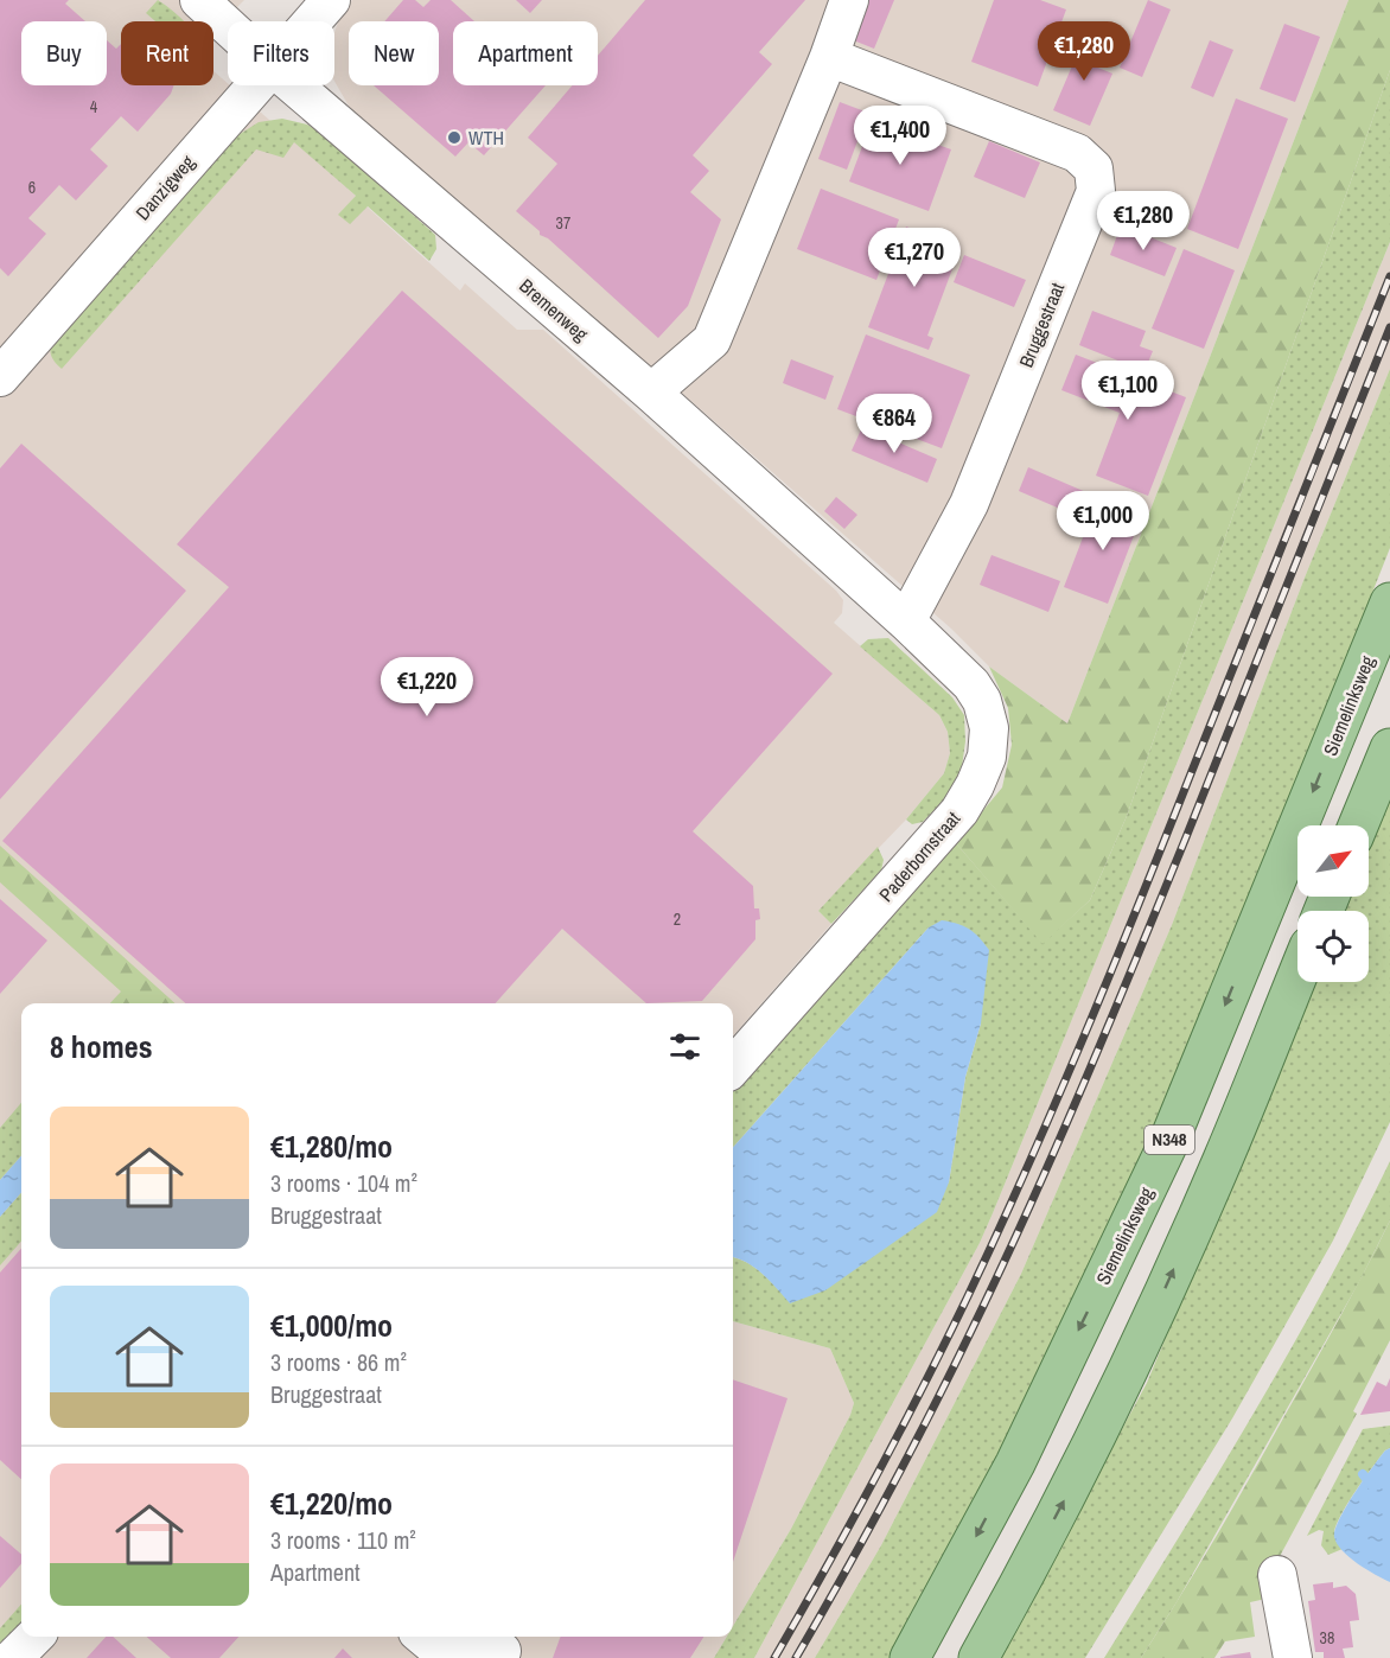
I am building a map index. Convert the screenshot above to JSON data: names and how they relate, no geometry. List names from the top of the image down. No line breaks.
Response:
{"streets":{"main road":["Siemelinksweg","N348"],"street":["Danzigweg","Bremenweg","Bruggestraat","Paderbornstraat"]},"crossings":[["Bremenweg","Bruggestraat"],["Bremenweg","Paderbornstraat"],["Bruggestraat","Paderbornstraat"]],"places":["WTH"],"house_numbers":["4","6","37","2","38"],"north":"top right","page":{"price":["€1,280","€1,400","€1,280","€1,270","€1,100","€864","€1,000","€1,220"],"chip":["Buy","Rent","Filters","New","Apartment"],"heading":"8 homes","list":[{"name":"€1,280/mo","note":"3 rooms · 104 m² · Bruggestraat"},{"name":"€1,000/mo","note":"3 rooms · 86 m² · Bruggestraat"},{"name":"€1,220/mo","note":"3 rooms · 110 m² · Apartment"}]}}
